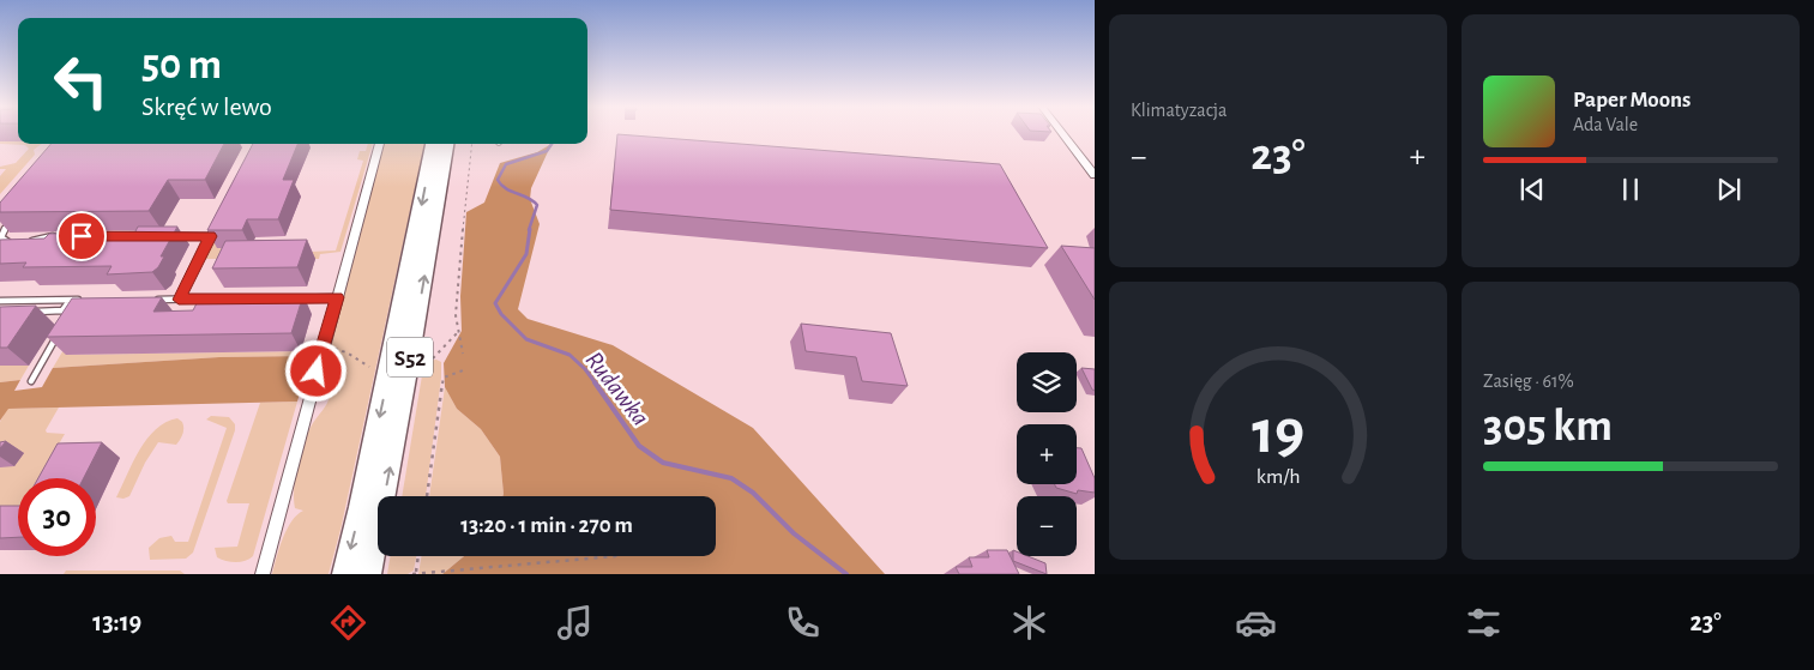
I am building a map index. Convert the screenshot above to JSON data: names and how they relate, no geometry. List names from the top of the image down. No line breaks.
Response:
{"streets":{"highway":["S52"]},"water":["Rudawka"],"page":{"tile":["Klimatyzacja",["Zasięg · 61%","305 km"]],"turn":["50 m","Skręć w lewo"],"song":["Paper Moons","Ada Vale"],"heat":["−","23°","+"],"map_buttons":["+","−"],"limit":"30","trip":"13:20 · 1 min · 270 m","tabs":["13:19","23°"],"gauge":["19","km/h"]}}
